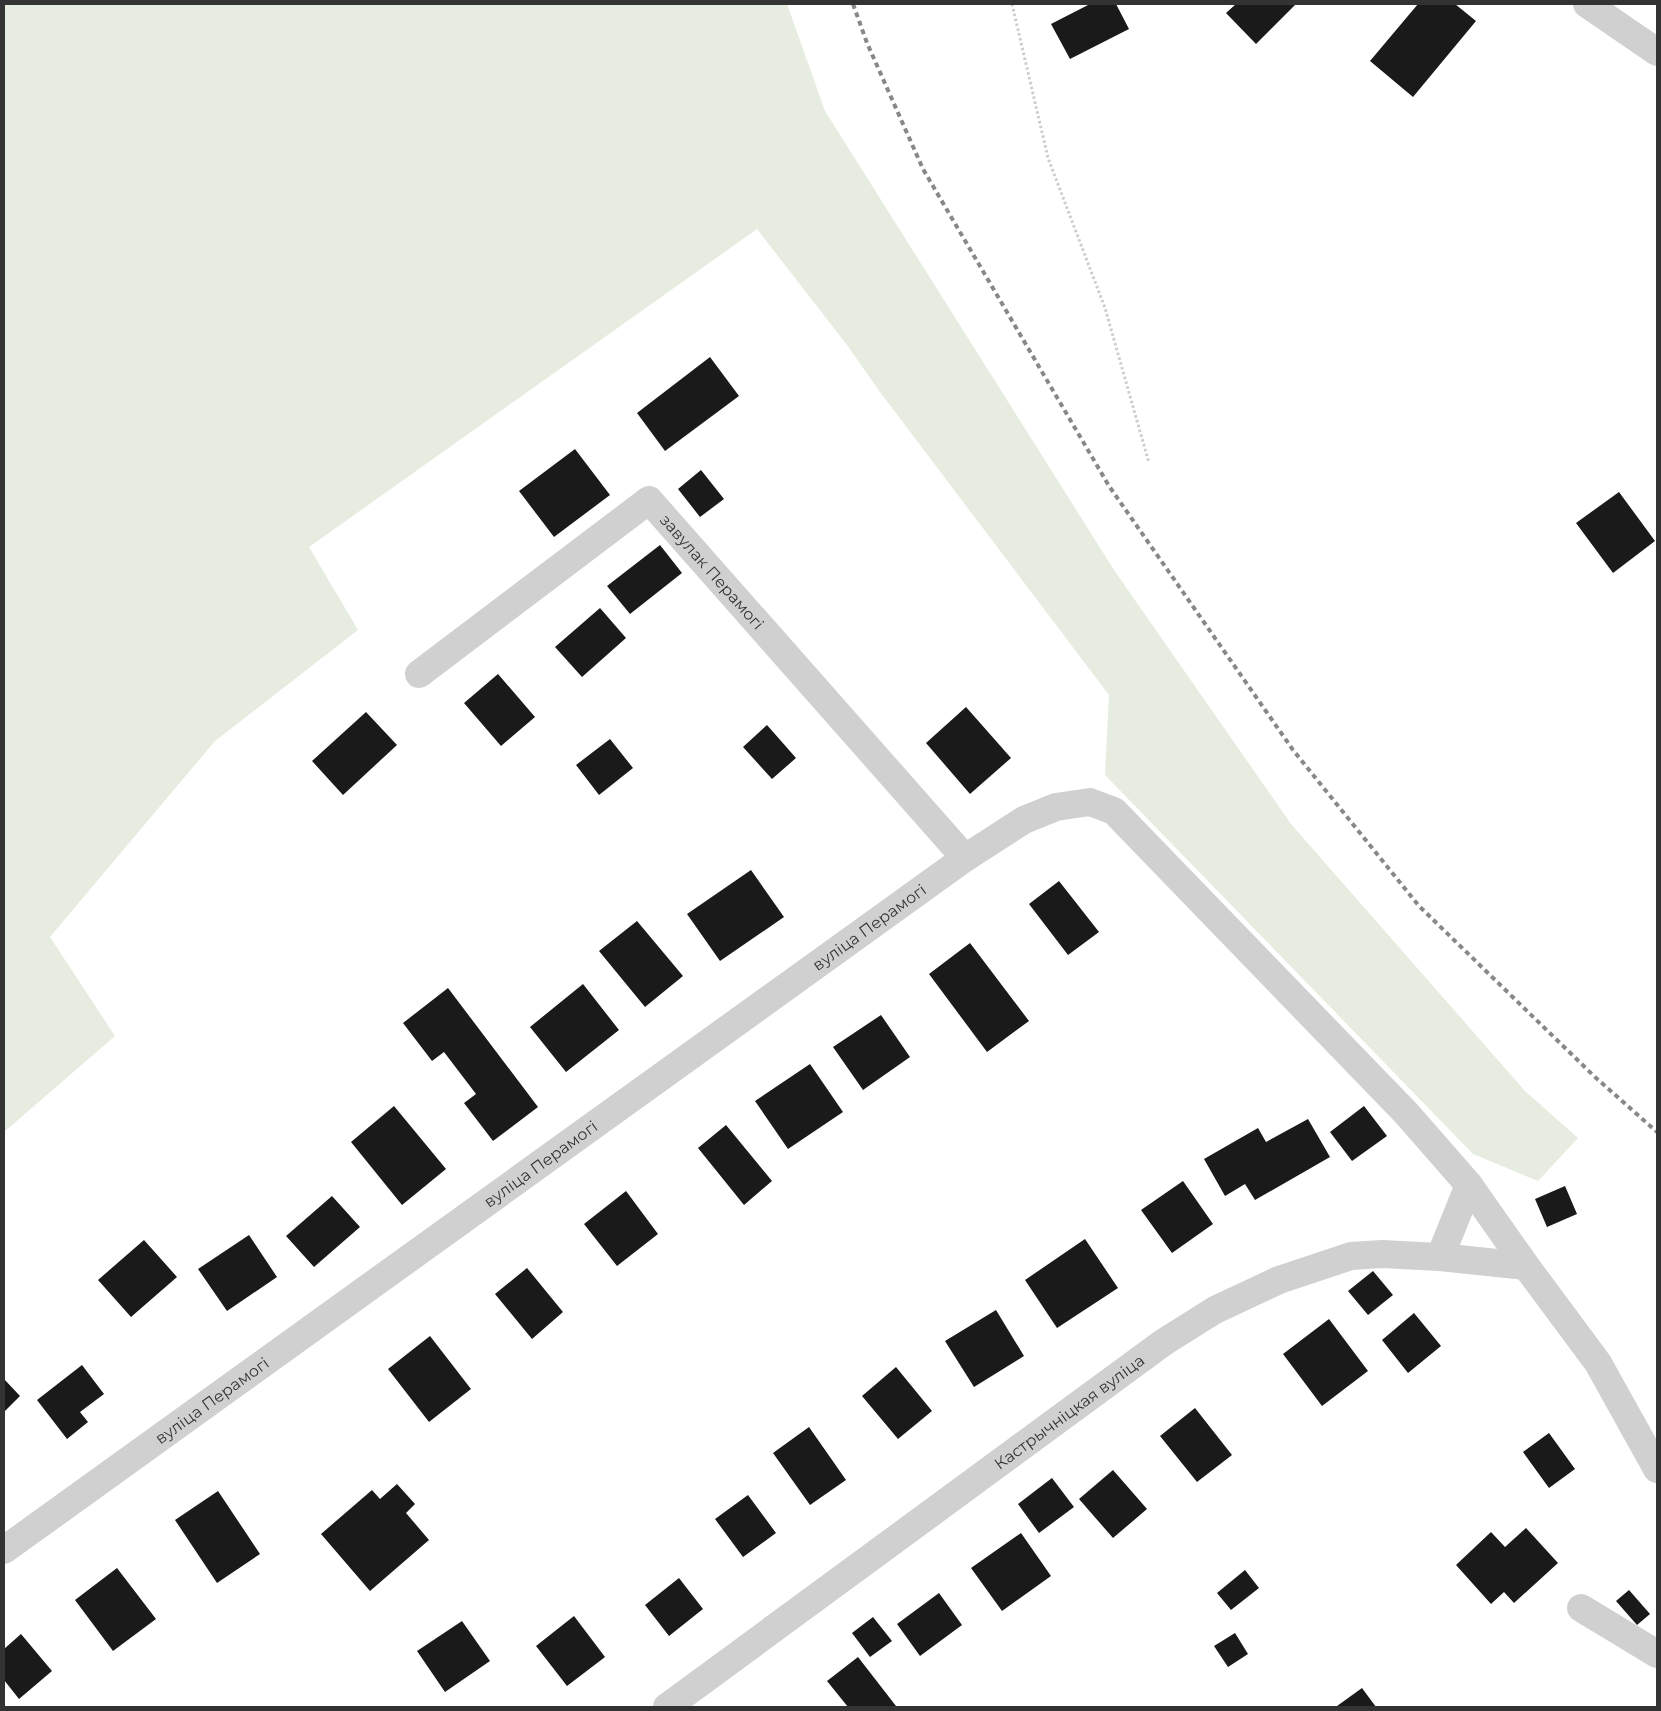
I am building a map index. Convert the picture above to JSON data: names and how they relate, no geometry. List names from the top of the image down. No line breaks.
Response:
{"streets":{"street":["завулак Перамогі","вуліца Перамогі","Кастрычніцкая вуліца"]},"crossings":[["завулак Перамогі","вуліца Перамогі"]]}
